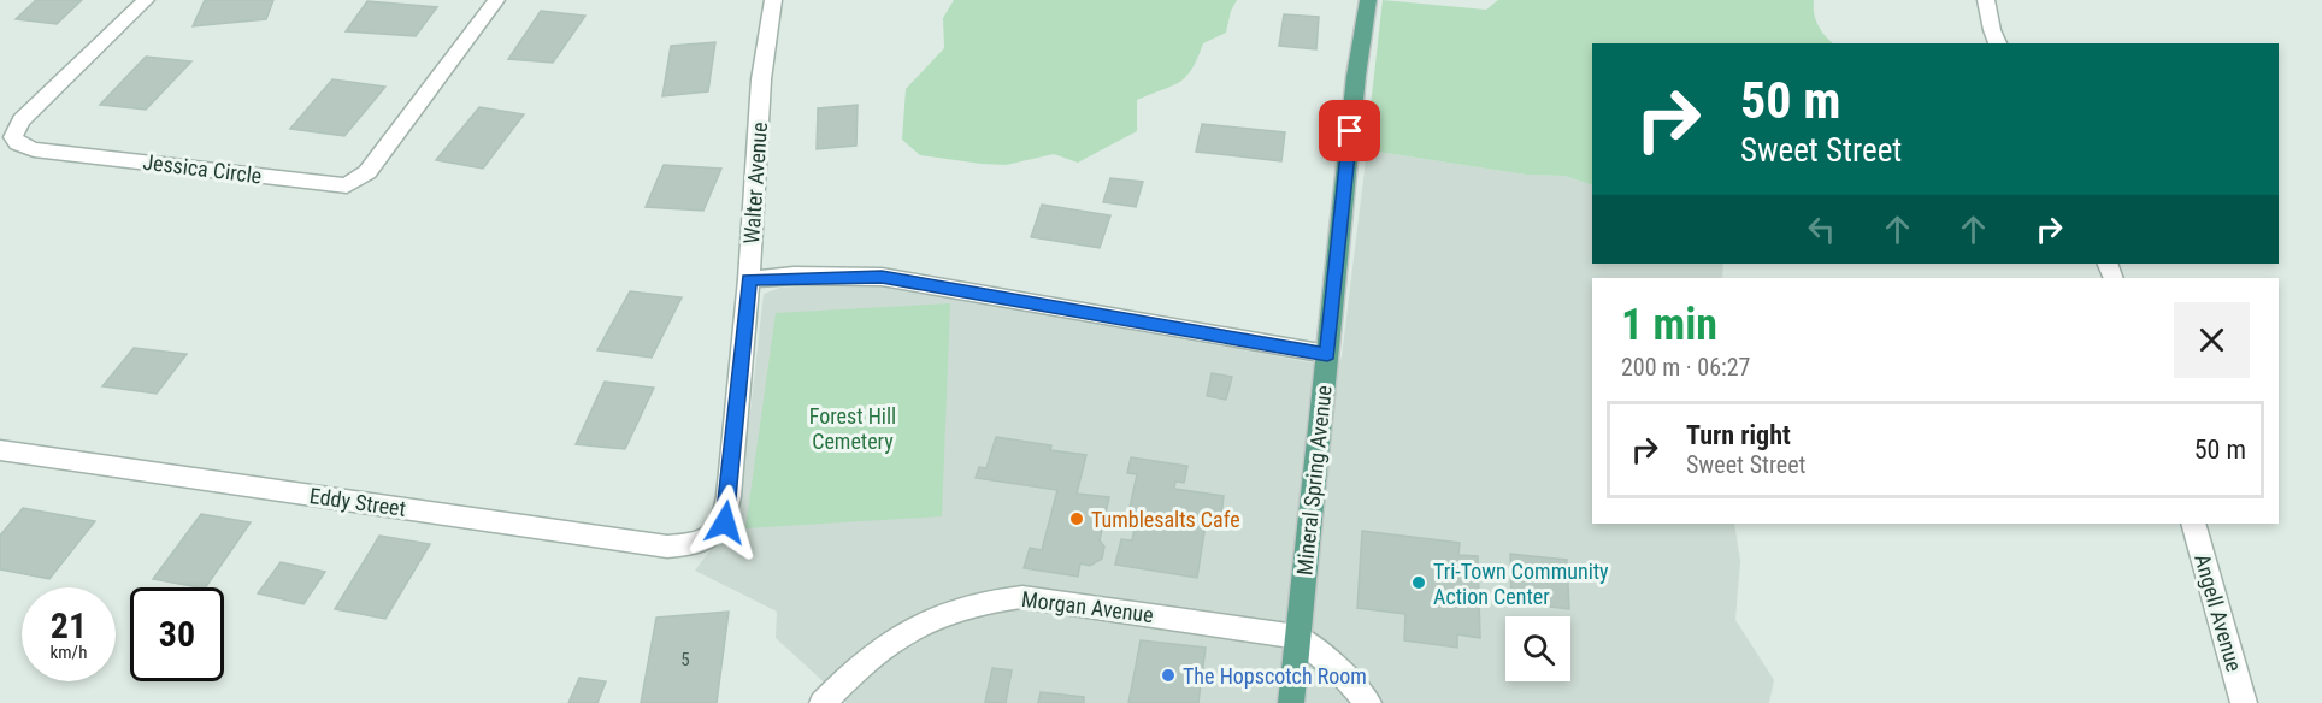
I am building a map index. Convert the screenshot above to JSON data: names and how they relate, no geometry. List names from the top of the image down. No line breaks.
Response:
{"streets":{"main road":["Mineral Spring Avenue"],"street":["Jessica Circle","Walter Avenue","Eddy Street","Morgan Avenue","Angell Avenue"]},"crossings":[["Walter Avenue","Eddy Street"],["Mineral Spring Avenue","Morgan Avenue"]],"parks":["Forest Hill Cemetery"],"places":["Tumblesalts Cafe","Tri-Town Community Action Center","The Hopscotch Room"],"house_numbers":["5"],"page":{"turn":["50 m","Sweet Street"],"heading":["1 min","200 m · 06:27"],"list":[{"name":"Turn right","note":"Sweet Street","value":"50 m"}],"speed":"21 km/h","limit":"30"}}
